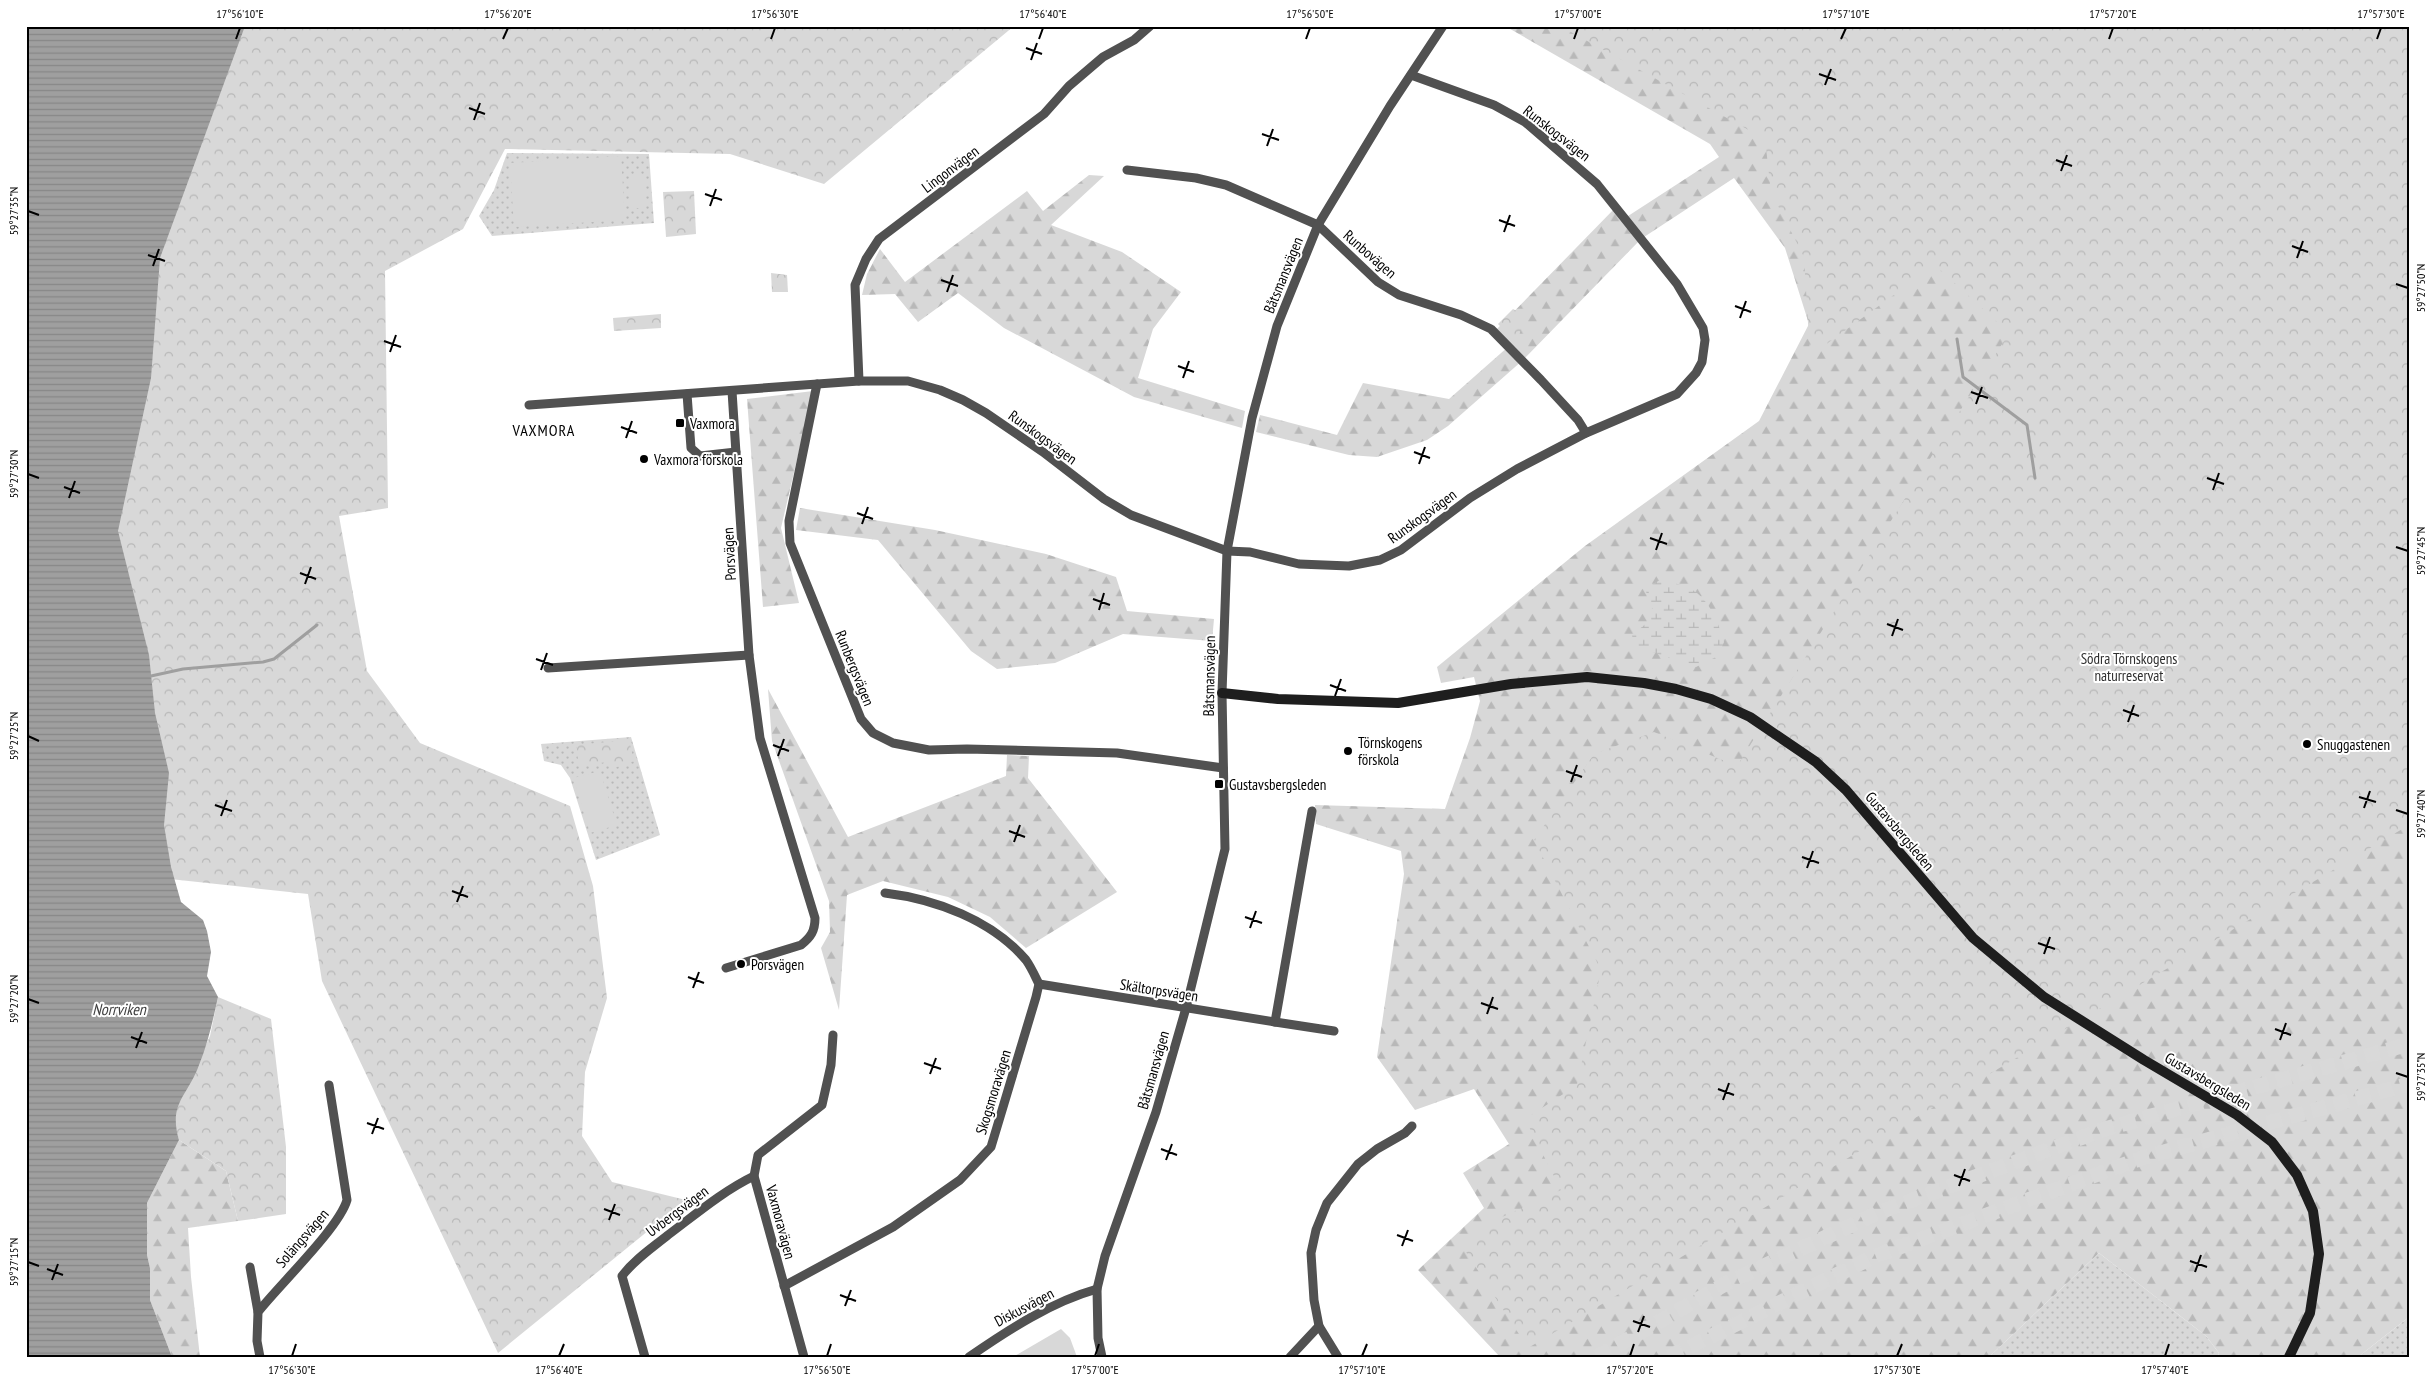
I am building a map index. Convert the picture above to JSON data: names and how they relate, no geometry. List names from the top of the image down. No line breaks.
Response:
{"streets":{"street":["Runskogsvägen","Lingonvägen","Runbovägen","Båtsmansvägen","Porsvägen","Runbergsvägen","Gustavsbergsleden","Skältorpsvägen","Skogsmoravägen","Uvbergsvägen","Vaxmoravägen","Solängsvägen","Diskusvägen"]},"crossings":[["Runskogsvägen","Lingonvägen"],["Runskogsvägen","Runbovägen"],["Runskogsvägen","Båtsmansvägen"],["Runskogsvägen","Porsvägen"],["Runskogsvägen","Runbergsvägen"],["Runbovägen","Båtsmansvägen"],["Båtsmansvägen","Runbergsvägen"],["Båtsmansvägen","Gustavsbergsleden"],["Båtsmansvägen","Skältorpsvägen"],["Båtsmansvägen","Diskusvägen"],["Skältorpsvägen","Skogsmoravägen"],["Skogsmoravägen","Vaxmoravägen"],["Uvbergsvägen","Vaxmoravägen"]],"districts":["VAXMORA"],"water":["Norrviken"],"parks":["Södra Törnskogens naturreservat"],"places":{"transit":["Vaxmora","Gustavsbergsleden"],"other":["Vaxmora förskola","Snuggastenen","Törnskogens förskola","Porsvägen"]},"coordinates":["17°56'10\"E","17°56'20\"E","17°56'30\"E","17°56'40\"E","17°56'50\"E","17°57'00\"E","17°57'10\"E","17°57'20\"E","17°57'30\"E","59°27'35\"N","59°27'50\"N","59°27'30\"N","59°27'45\"N","59°27'25\"N","59°27'40\"N","59°27'20\"N","59°27'15\"N","17°57'40\"E"]}
